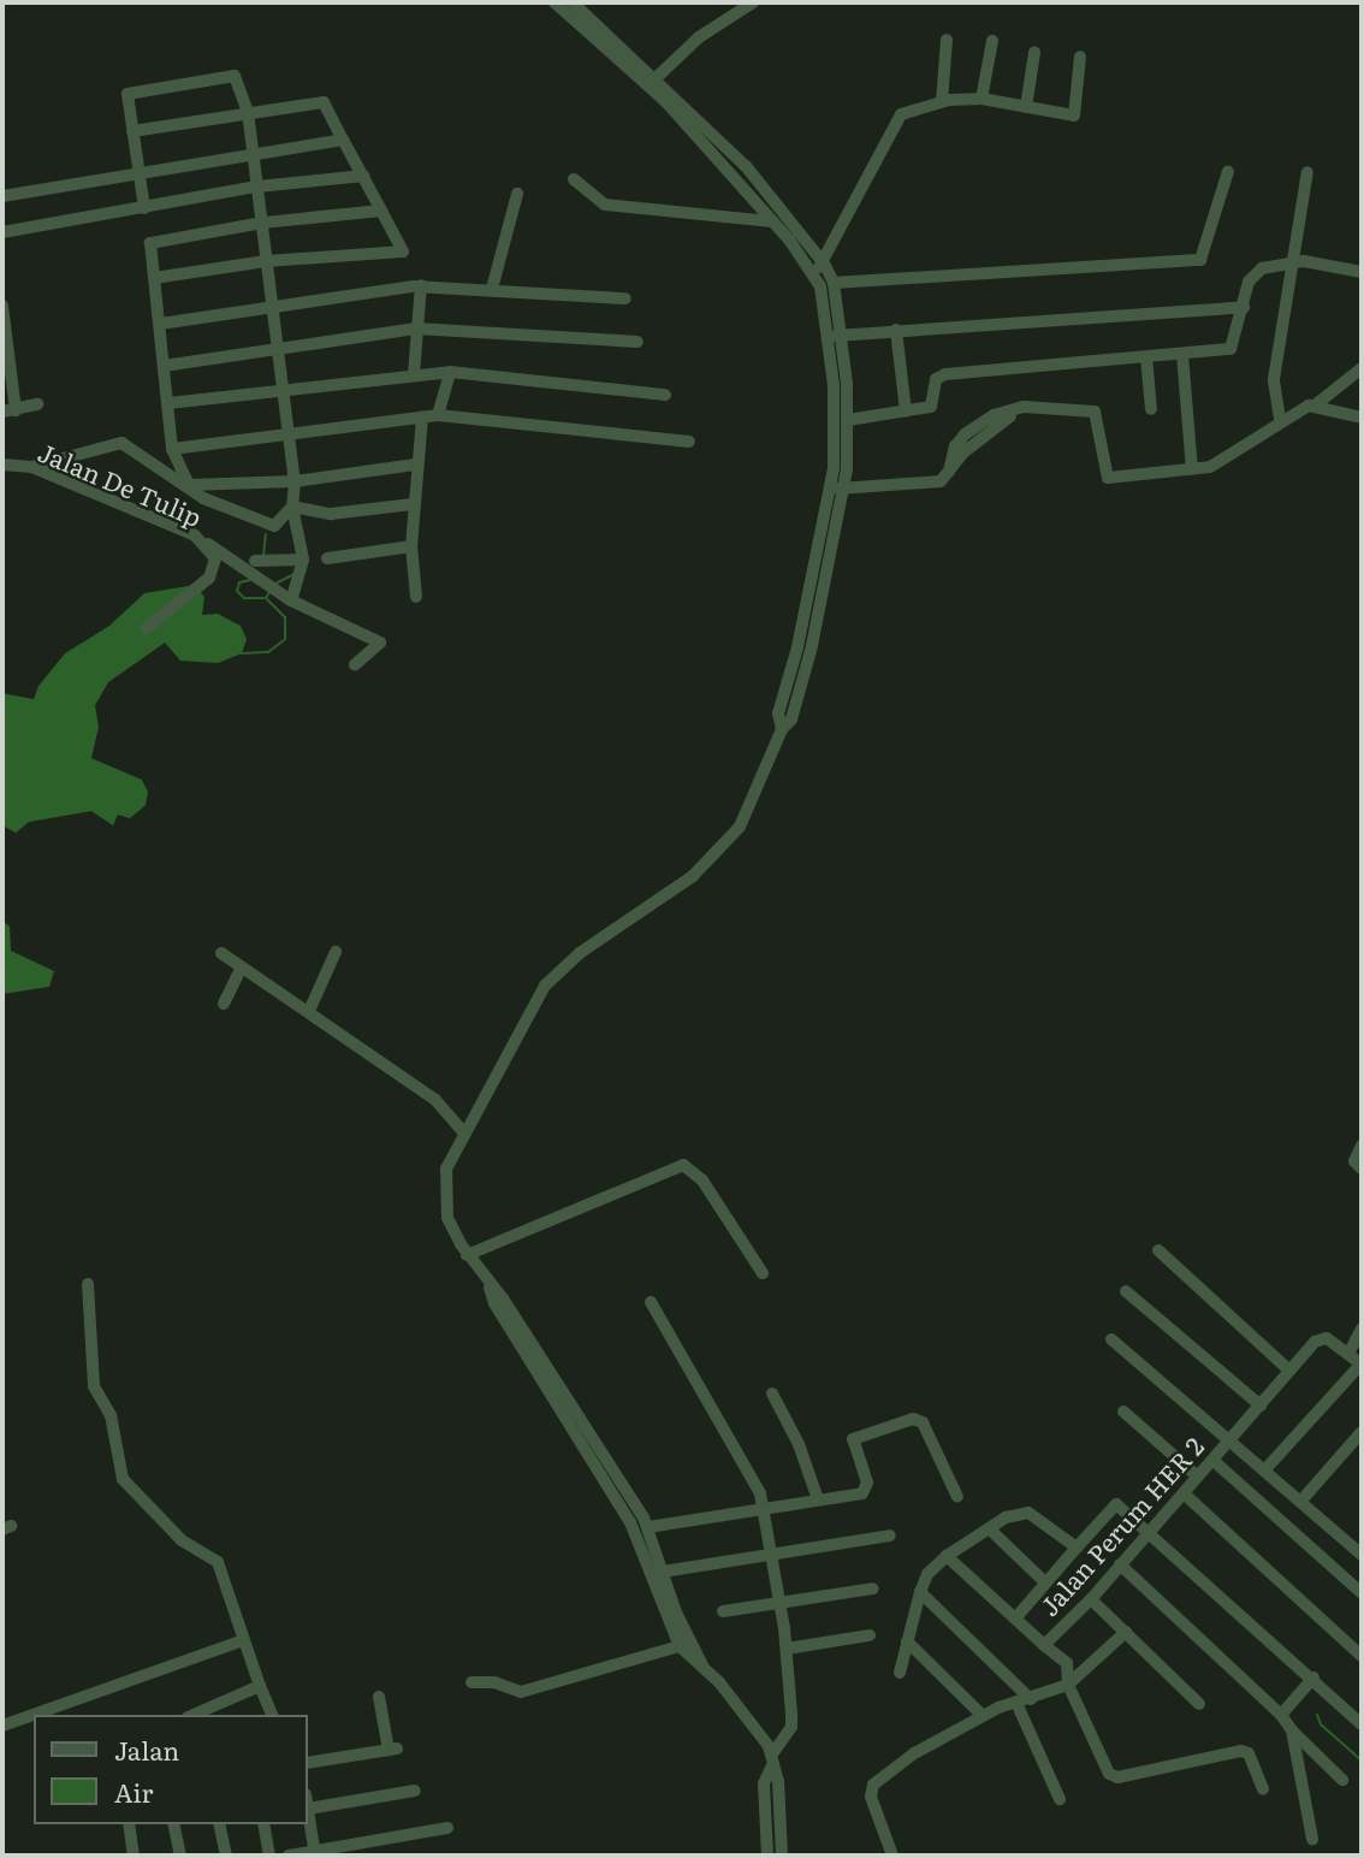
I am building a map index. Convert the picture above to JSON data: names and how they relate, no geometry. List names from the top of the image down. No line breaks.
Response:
{"streets":{"street":["Jalan De Tulip","Jalan Perum HER 2"]},"legend":["Jalan","Air"]}
